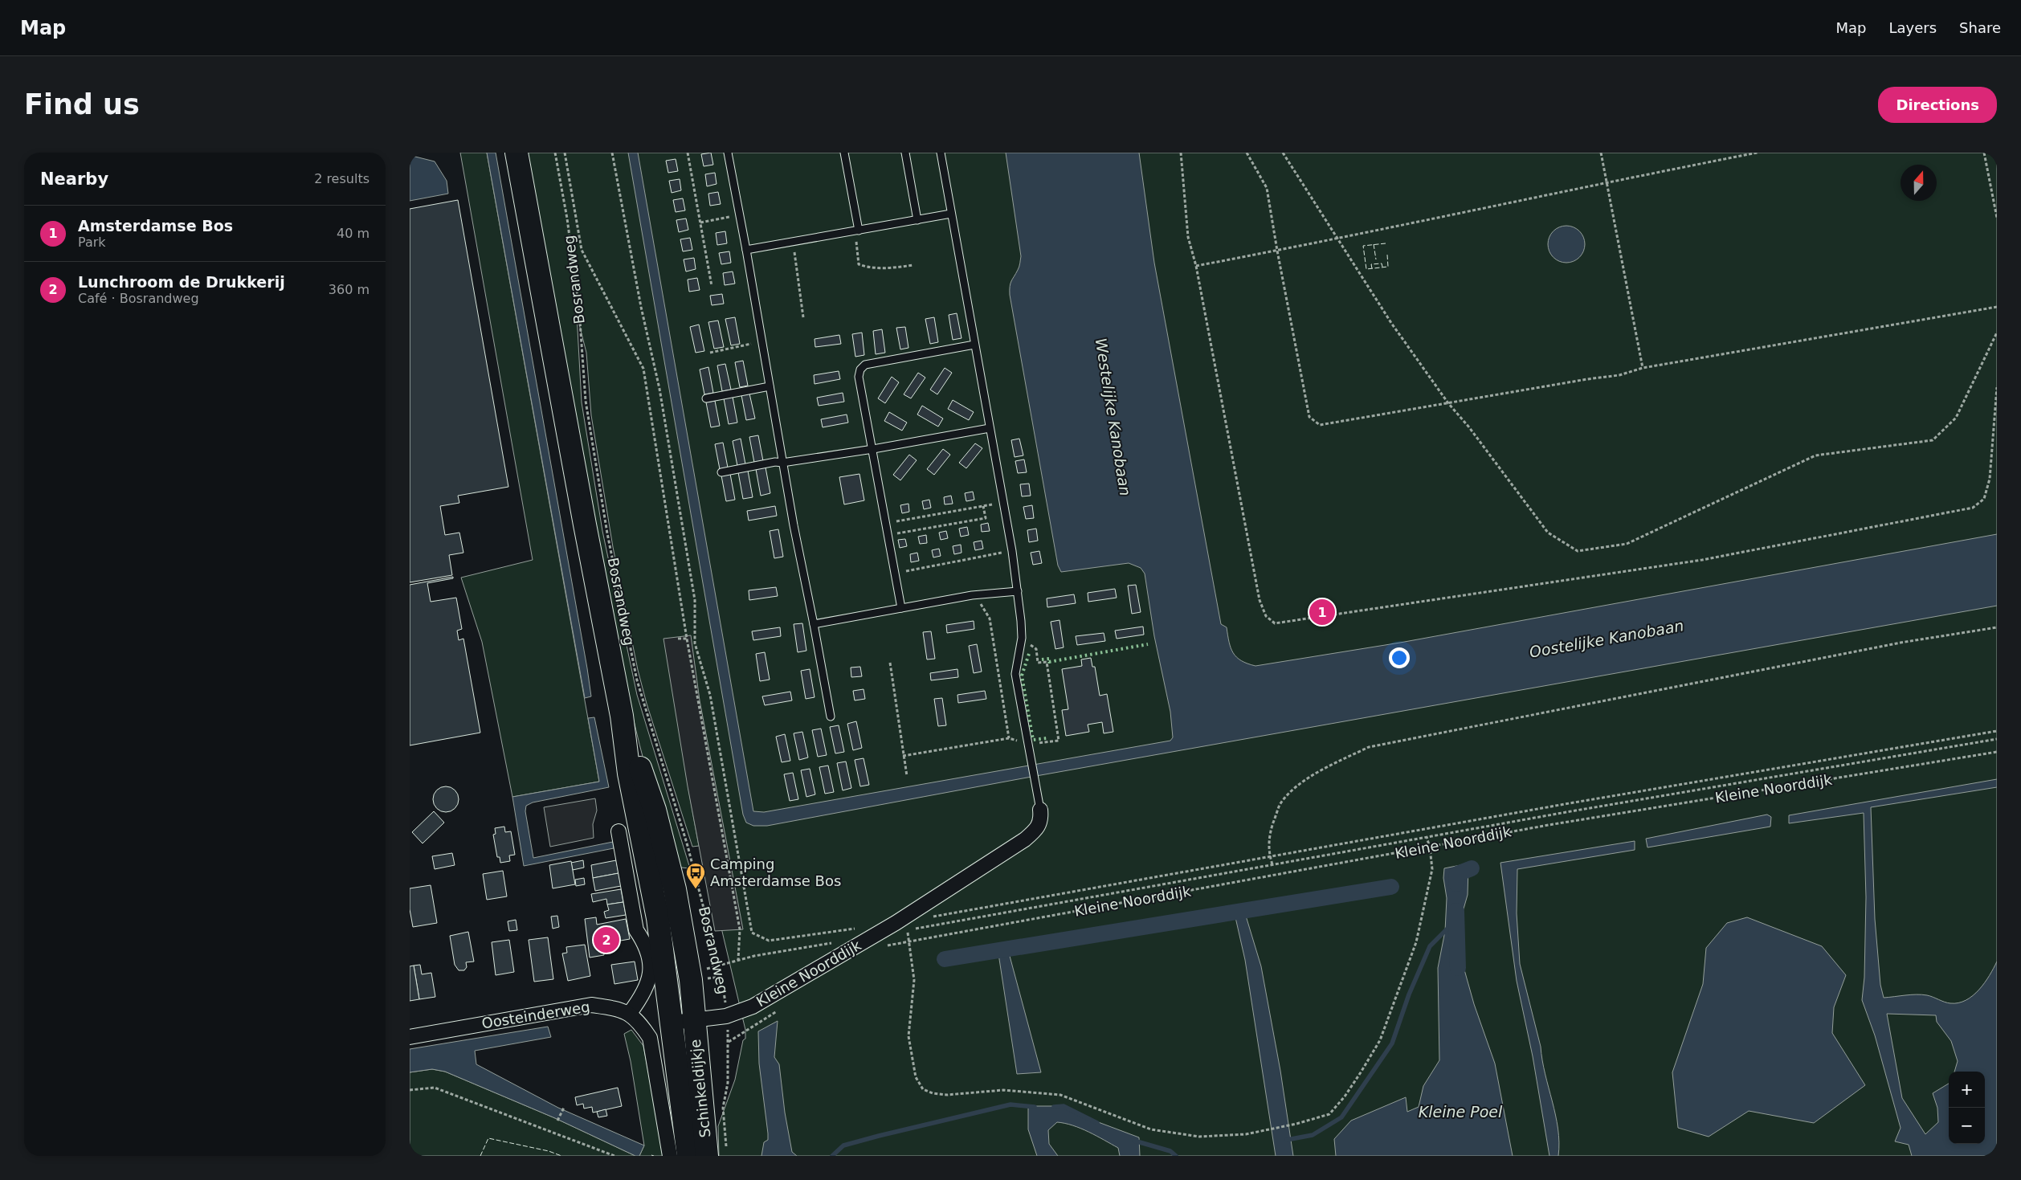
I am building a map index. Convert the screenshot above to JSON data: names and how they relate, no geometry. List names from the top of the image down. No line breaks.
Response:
{"streets":{"main road":["Bosrandweg","Schinkeldijkje"],"street":["Kleine Noorddijk","Oosteinderweg"]},"crossings":[["Bosrandweg","Kleine Noorddijk"],["Bosrandweg","Schinkeldijkje"],["Kleine Noorddijk","Schinkeldijkje"]],"water":["Westelijke Kanobaan","Oostelijke Kanobaan","Kleine Poel"],"places":{"bus stop":["Camping Amsterdamse Bos"]},"north":"top","page":{"header":"Map","nav":["Map","Layers","Share"],"buttons":"Directions","title":"Find us","heading":["Nearby","2 results"],"list":[{"mark":"1","name":"Amsterdamse Bos","note":"Park","value":"40 m"},{"mark":"2","name":"Lunchroom de Drukkerij","note":"Café · Bosrandweg","value":"360 m"}],"pins":["1","2"],"map_buttons":["+","−"]}}
